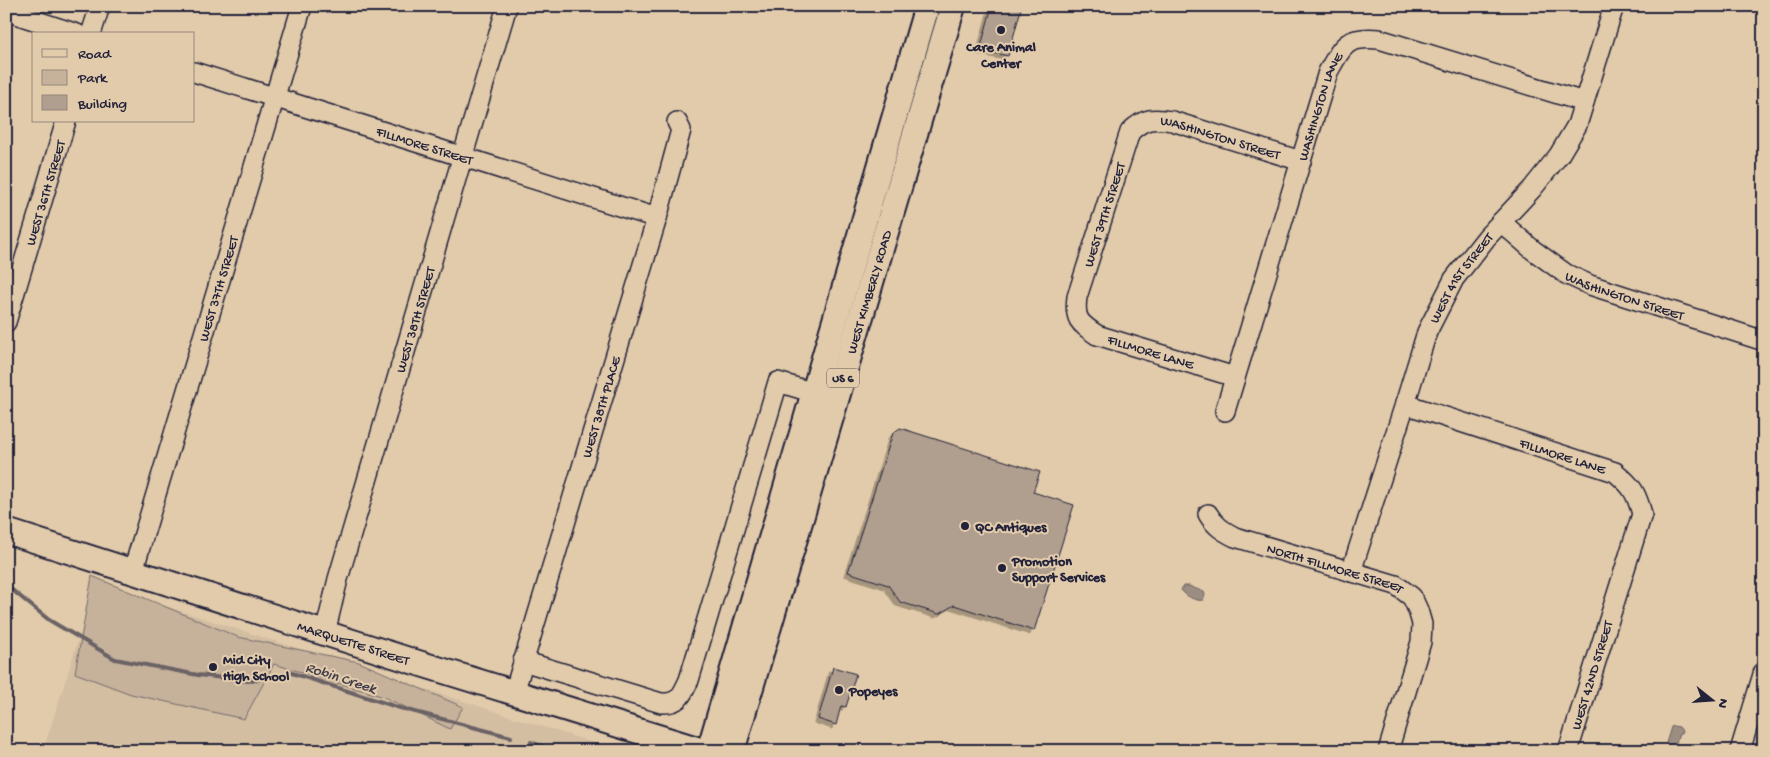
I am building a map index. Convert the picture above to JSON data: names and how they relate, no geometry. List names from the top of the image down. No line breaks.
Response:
{"streets":{"main road":["WEST KIMBERLY ROAD","US 6","MARQUETTE STREET"],"street":["WASHINGTON LANE","WASHINGTON STREET","FILLMORE STREET","WEST 36TH STREET","WEST 39TH STREET","WEST 41ST STREET","WEST 37TH STREET","WEST 38TH STREET","FILLMORE LANE","WEST 38TH PLACE","NORTH FILLMORE STREET","WEST 42ND STREET"]},"crossings":[["WASHINGTON LANE","WASHINGTON STREET"],["WASHINGTON LANE","WEST 41ST STREET"],["WASHINGTON LANE","FILLMORE LANE"],["WASHINGTON STREET","WEST 39TH STREET"],["WASHINGTON STREET","WEST 41ST STREET"],["FILLMORE STREET","WEST 37TH STREET"],["FILLMORE STREET","WEST 38TH STREET"],["FILLMORE STREET","WEST 38TH PLACE"],["WEST 39TH STREET","FILLMORE LANE"],["WEST 41ST STREET","FILLMORE LANE"],["WEST 41ST STREET","NORTH FILLMORE STREET"],["WEST 37TH STREET","MARQUETTE STREET"],["WEST 38TH STREET","MARQUETTE STREET"],["FILLMORE LANE","WEST 42ND STREET"],["WEST 38TH PLACE","MARQUETTE STREET"]],"water":["Robin Creek"],"places":["Care Animal Center","QC Antiques","Promotion Support Services","Mid City High School","Popeyes"],"legend":["Road","Park","Building"],"north":"right"}
